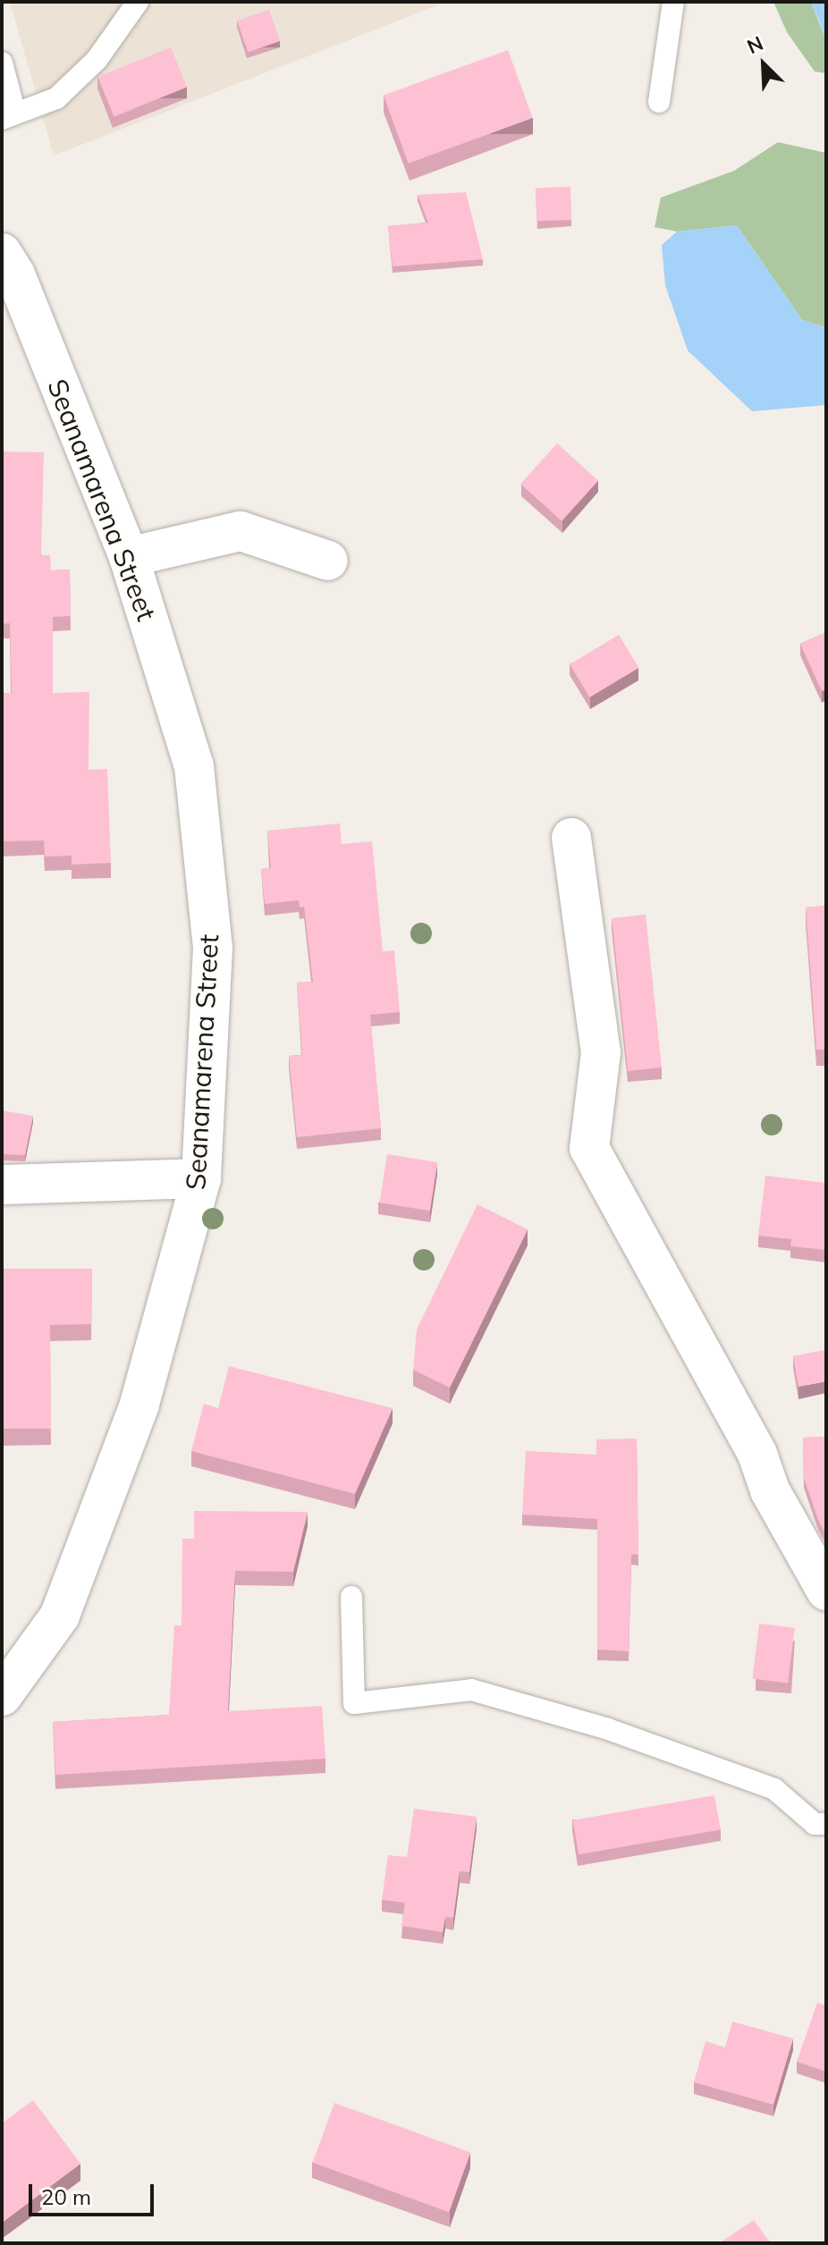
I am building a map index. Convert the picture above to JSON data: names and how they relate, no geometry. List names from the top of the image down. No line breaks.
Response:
{"streets":{"street":["Seanamarena Street"]},"scale_bar":"20 m","north":"top left"}
